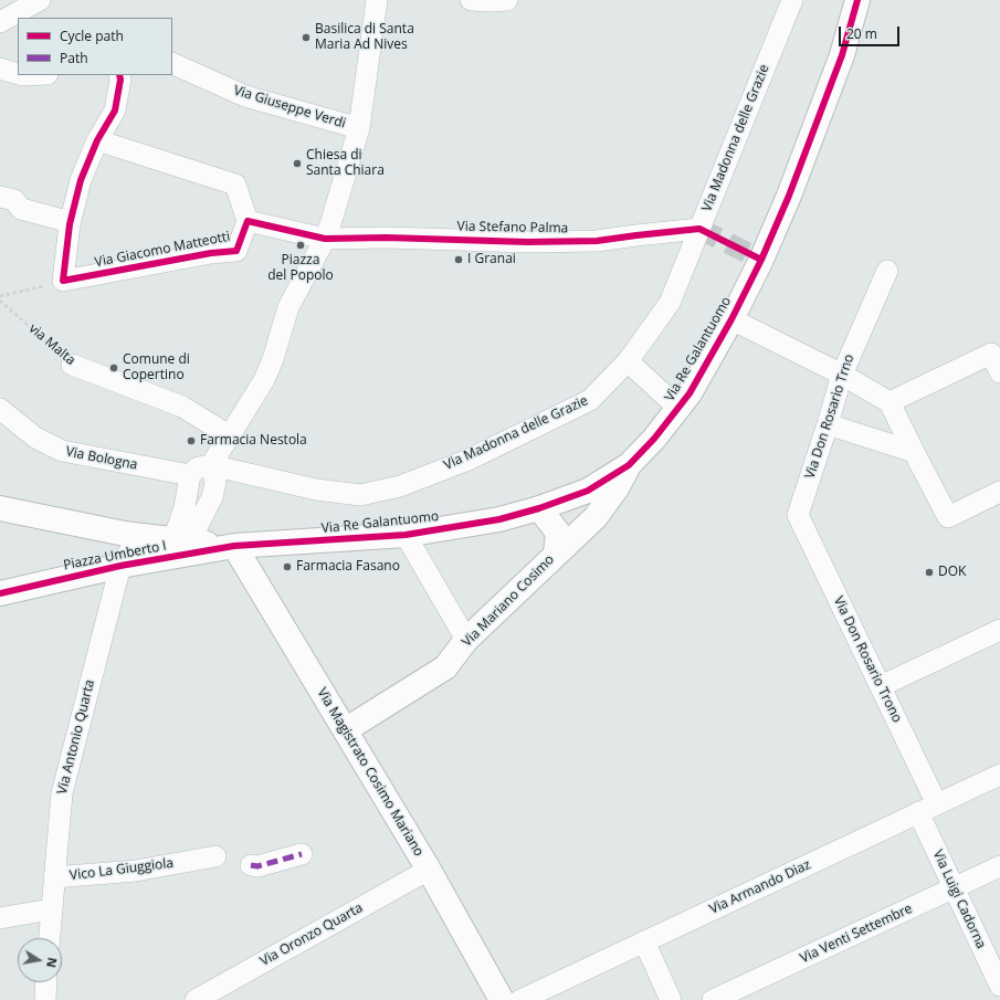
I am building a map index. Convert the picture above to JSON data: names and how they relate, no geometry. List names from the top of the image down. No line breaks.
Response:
{"streets":{"street":["Via Giuseppe Verdi","Via Madonna delle Grazie","Via Stefano Palma","Via Giacomo Matteotti","via Malta","Via Re Galantuomo","Via Don Rosario Trno","Via Bologna","Piazza Umberto I","Via Mariano Cosimo","Via Don Rosario Trono","Via Antonio Quarta","Via Magistrato Cosimo Mariano","Vico La Giuggiola","Via Armando Diaz","Via Luigi Cadorna","Via Venti Settembre","Via Oronzo Quarta"]},"crossings":[["Via Madonna delle Grazie","Via Stefano Palma"],["Via Re Galantuomo","Piazza Umberto I"],["Via Re Galantuomo","Via Mariano Cosimo"],["Via Re Galantuomo","Via Magistrato Cosimo Mariano"],["Via Don Rosario Trno","Via Don Rosario Trono"],["Piazza Umberto I","Via Antonio Quarta"],["Piazza Umberto I","Via Magistrato Cosimo Mariano"],["Via Mariano Cosimo","Via Magistrato Cosimo Mariano"],["Via Don Rosario Trono","Via Armando Diaz"],["Via Antonio Quarta","Vico La Giuggiola"],["Via Magistrato Cosimo Mariano","Via Oronzo Quarta"],["Via Armando Diaz","Via Luigi Cadorna"],["Via Luigi Cadorna","Via Venti Settembre"]],"places":["Basilica di Santa Maria Ad Nives","Chiesa di Santa Chiara","Piazza del Popolo","I Granai","Comune di Copertino","Farmacia Nestola","Farmacia Fasano","DOK"],"legend":["Cycle path","Path"],"scale_bar":"20 m","north":"right"}
